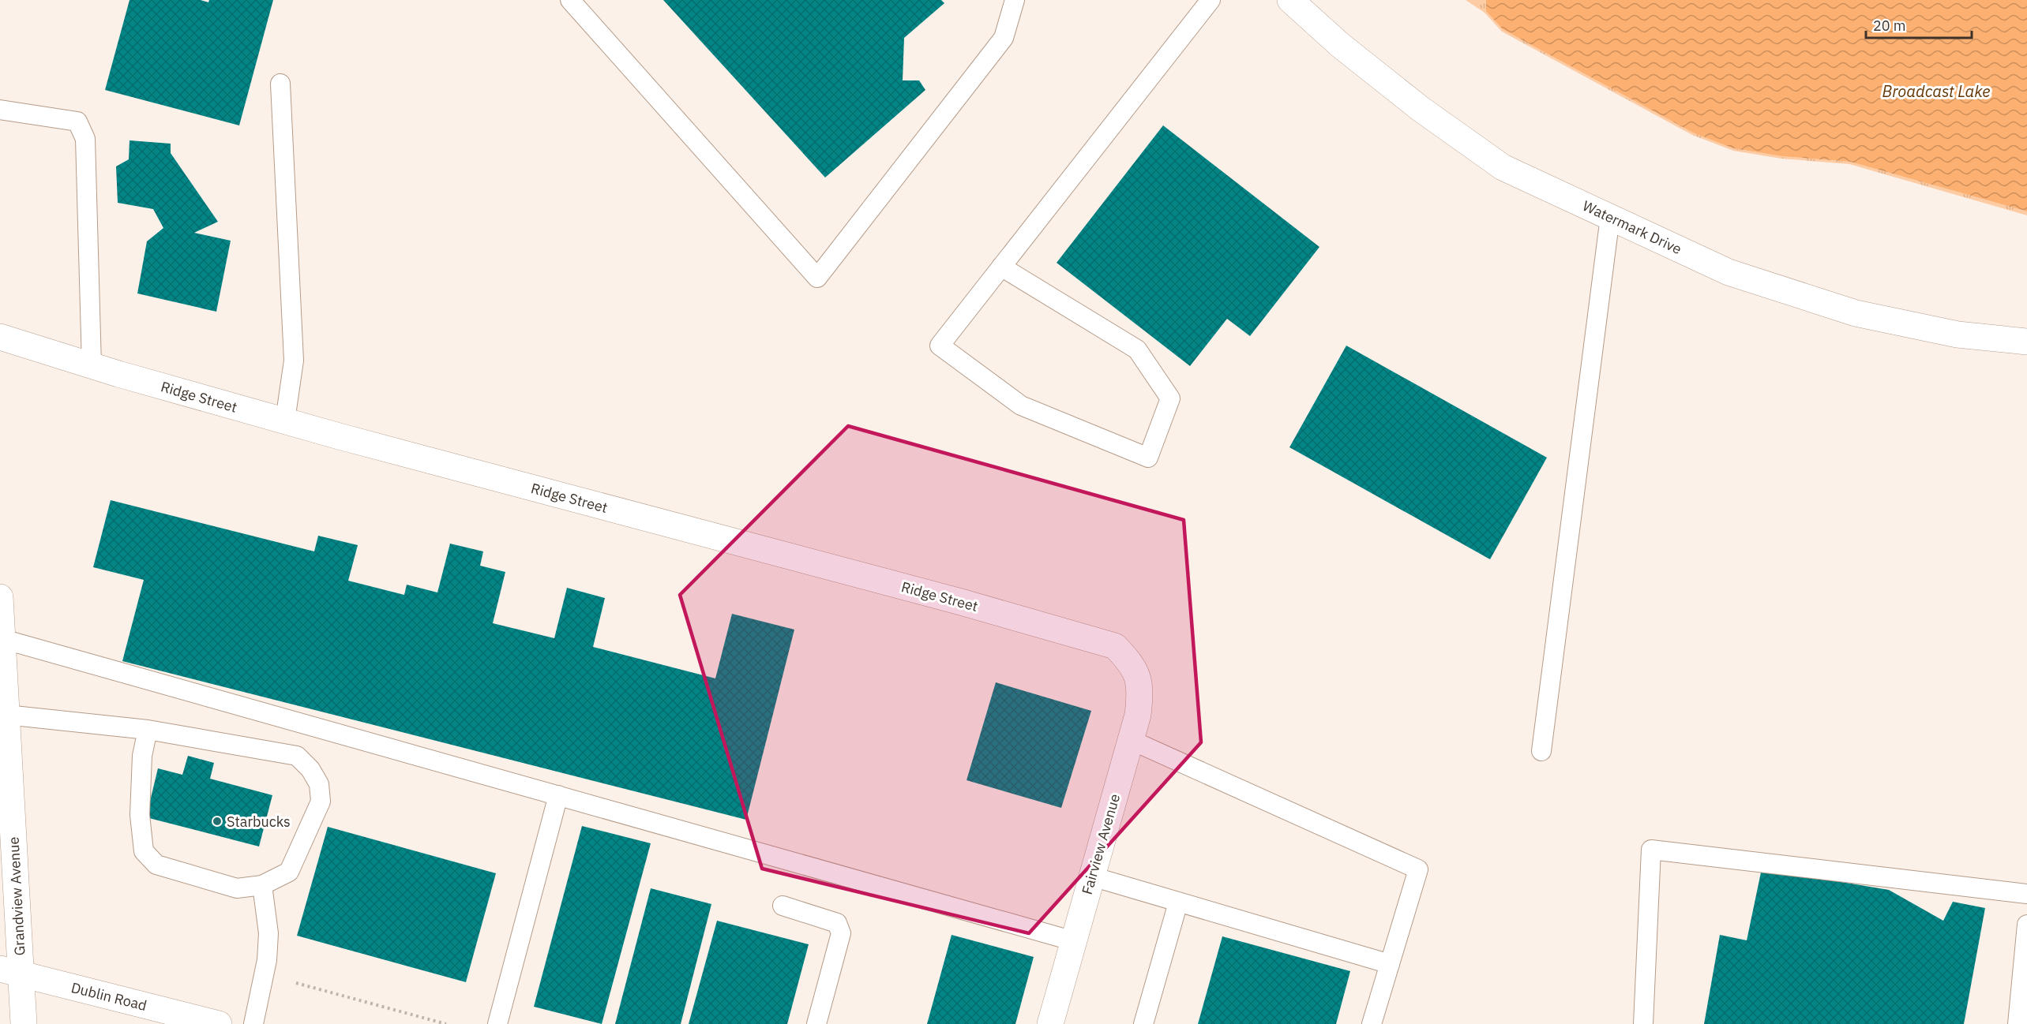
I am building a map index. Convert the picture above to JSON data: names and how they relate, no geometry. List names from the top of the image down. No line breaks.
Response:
{"streets":{"street":["Watermark Drive","Ridge Street","Fairview Avenue","Grandview Avenue","Dublin Road"]},"crossings":[["Ridge Street","Fairview Avenue"],["Grandview Avenue","Dublin Road"]],"water":["Broadcast Lake"],"places":["Starbucks"],"scale_bar":"20 m"}
